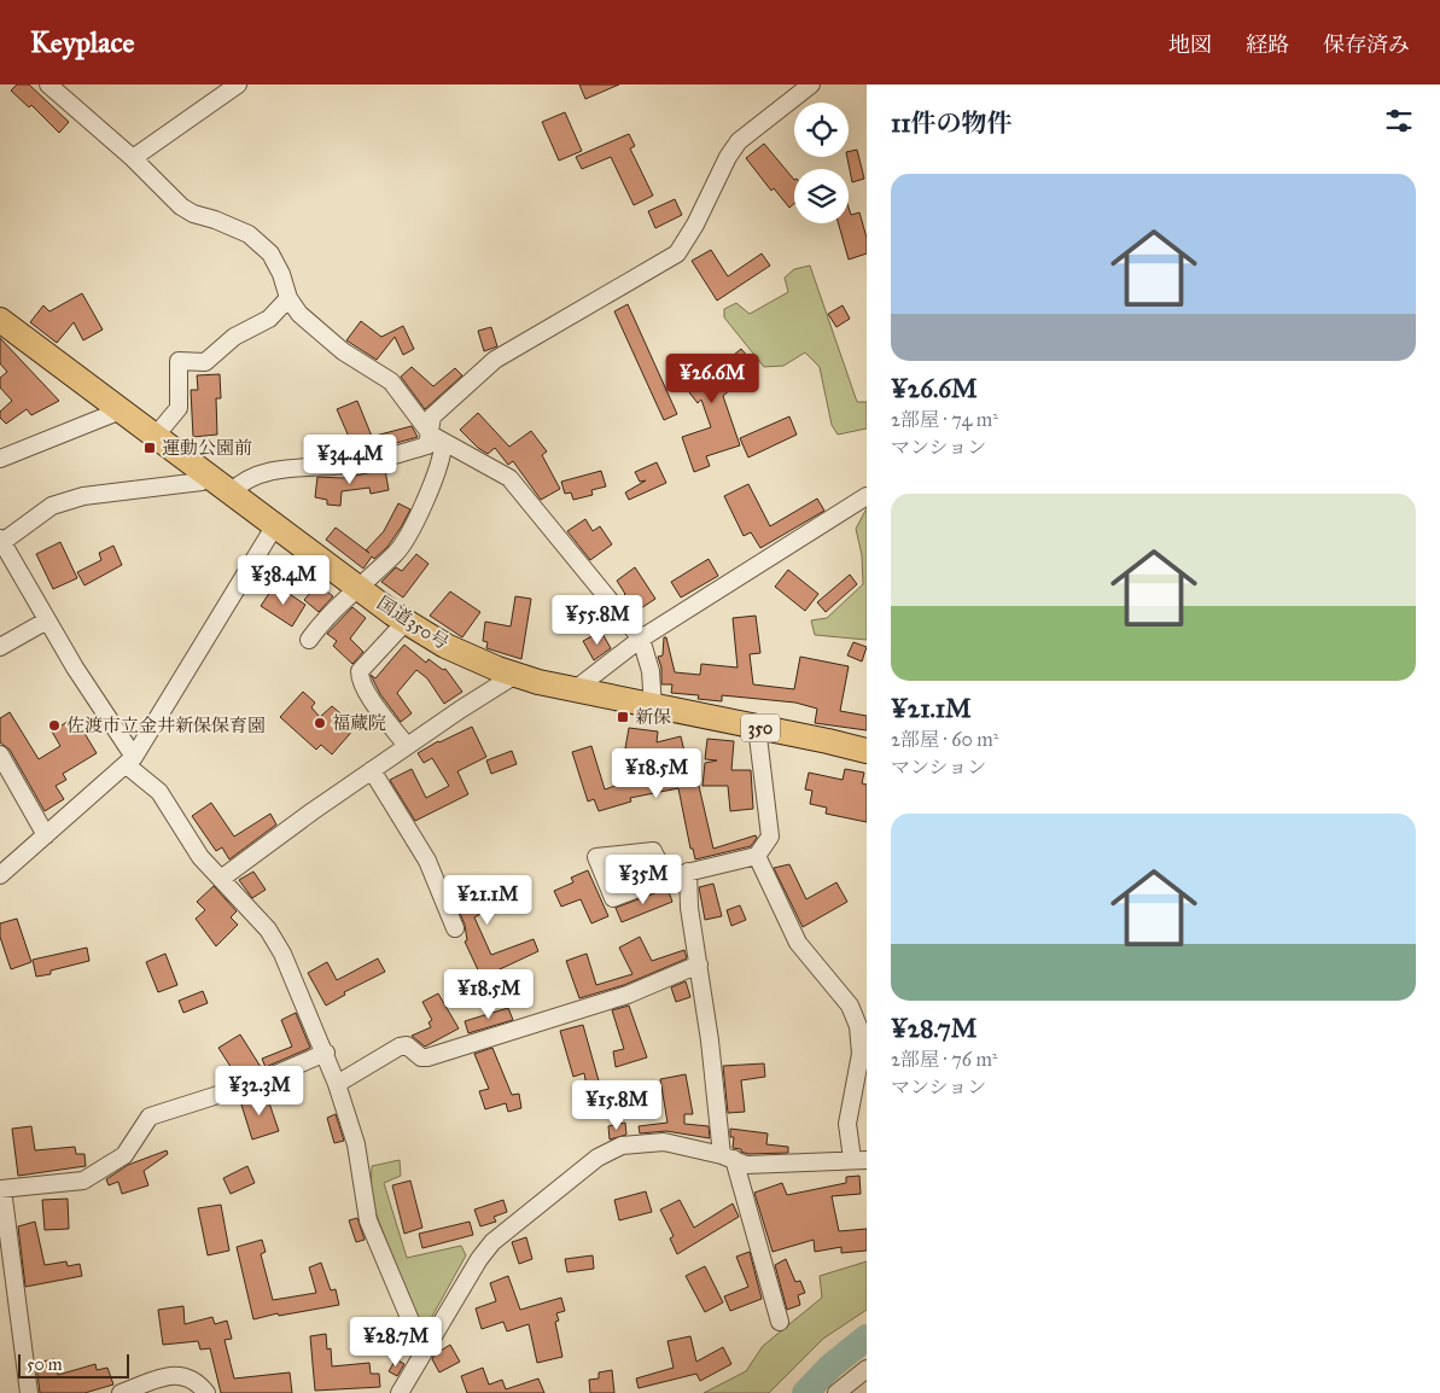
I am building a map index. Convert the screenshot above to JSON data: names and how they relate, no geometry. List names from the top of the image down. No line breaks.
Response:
{"streets":{"highway":["国道350号","350"]},"places":{"transit":["運動公園前","新保"],"other":["福蔵院","佐渡市立金井新保保育園"]},"scale_bar":"50 m","page":{"header":"Keyplace","nav":["地図","経路","保存済み"],"heading":"11件の物件","list":[{"name":"¥26.6M","note":"2部屋 · 74 m² · マンション"},{"name":"¥21.1M","note":"2部屋 · 60 m² · マンション"},{"name":"¥28.7M","note":"2部屋 · 76 m² · マンション"}],"price":["¥26.6M","¥34.4M","¥38.4M","¥55.8M","¥18.5M","¥35M","¥21.1M","¥18.5M","¥32.3M","¥15.8M","¥28.7M"],"scale":"50 m"}}
